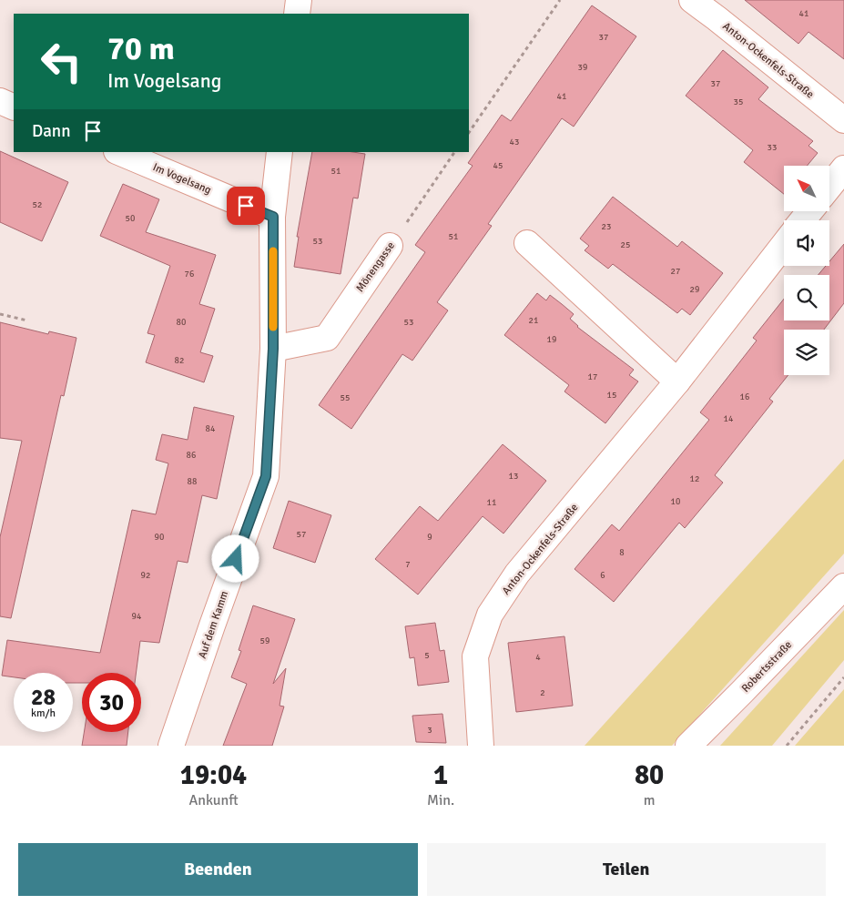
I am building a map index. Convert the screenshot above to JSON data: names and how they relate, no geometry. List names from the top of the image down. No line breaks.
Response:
{"streets":{"street":["Anton-Ockenfels-Straße","Im Vogelsang","Mönengasse","Auf dem Kamm","Robertsstraße"]},"crossings":[["Im Vogelsang","Auf dem Kamm"],["Mönengasse","Auf dem Kamm"]],"house_numbers":["41","37","39","37","41","35","43","33","45","51","52","50","23","51","53","25","27","76","29","21","80","53","19","82","17","15","16","55","14","84","86","13","12","88","10","11","57","90","9","8","7","92","6","94","59","5","4","2","3"],"north":"top left","page":{"turn":["70 m","Im Vogelsang"],"then":"Dann","speed":"28 km/h","limit":"30","eta":["19:04","Ankunft","1","Min.","80","m"],"buttons":["Beenden","Teilen"]}}
